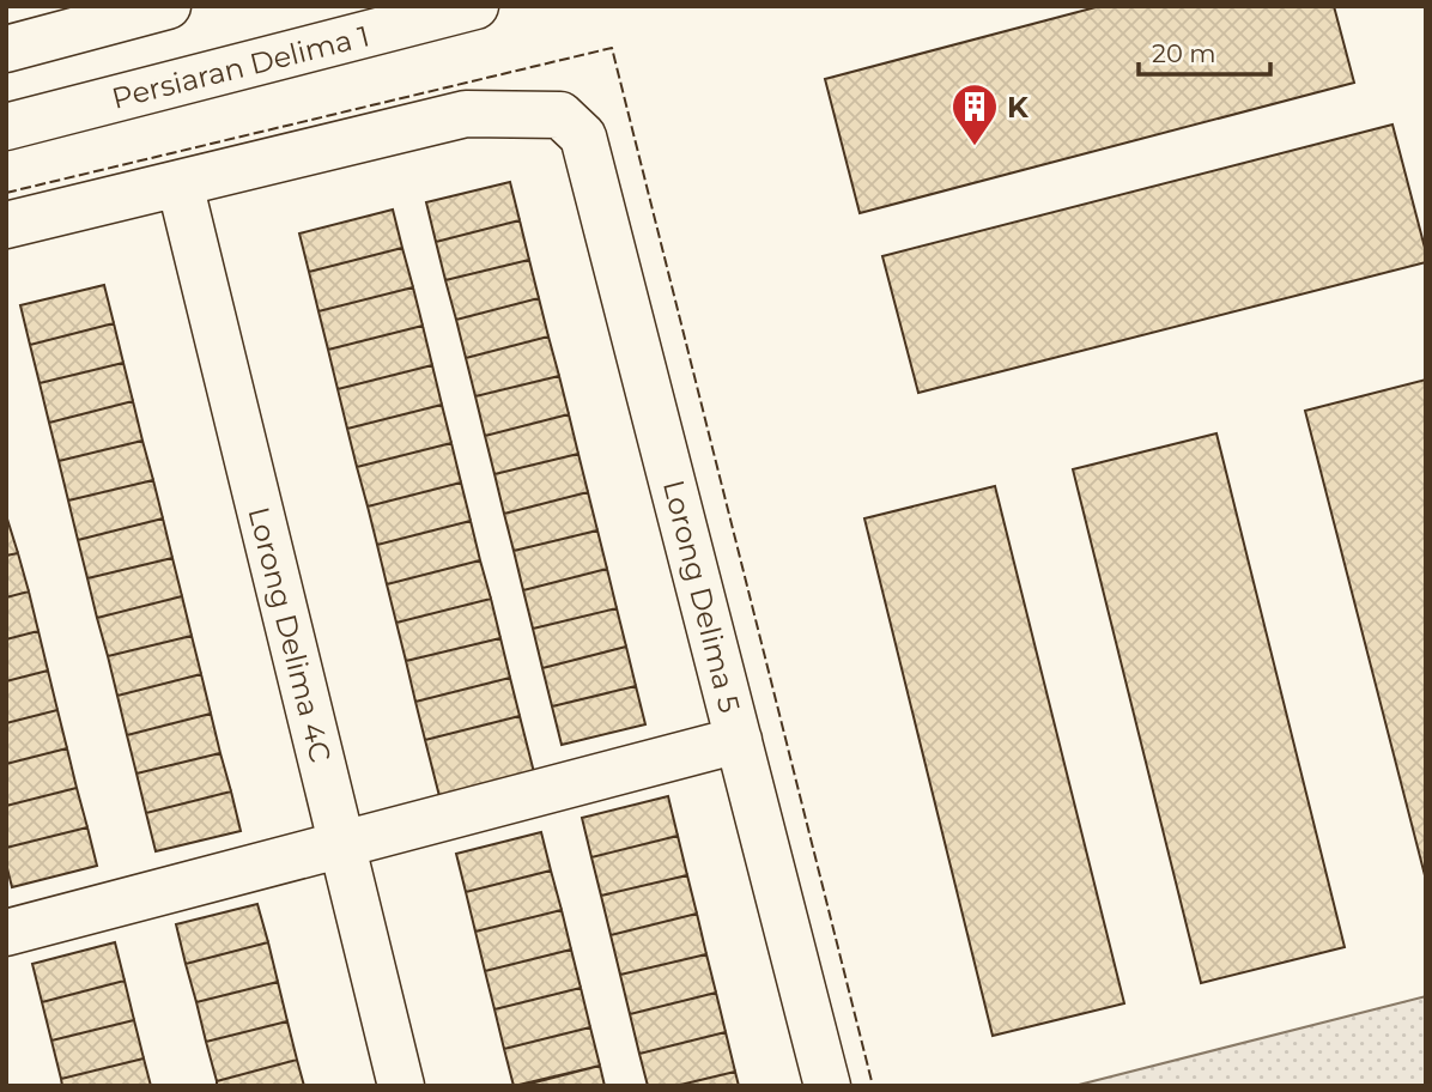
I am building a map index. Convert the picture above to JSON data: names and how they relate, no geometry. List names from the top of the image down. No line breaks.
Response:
{"streets":{"street":["Persiaran Delima 1","Lorong Delima 5","Lorong Delima 4C"]},"crossings":[["Lorong Delima 5","Lorong Delima 4C"]],"places":{"building":["K"]},"scale_bar":"20 m"}
